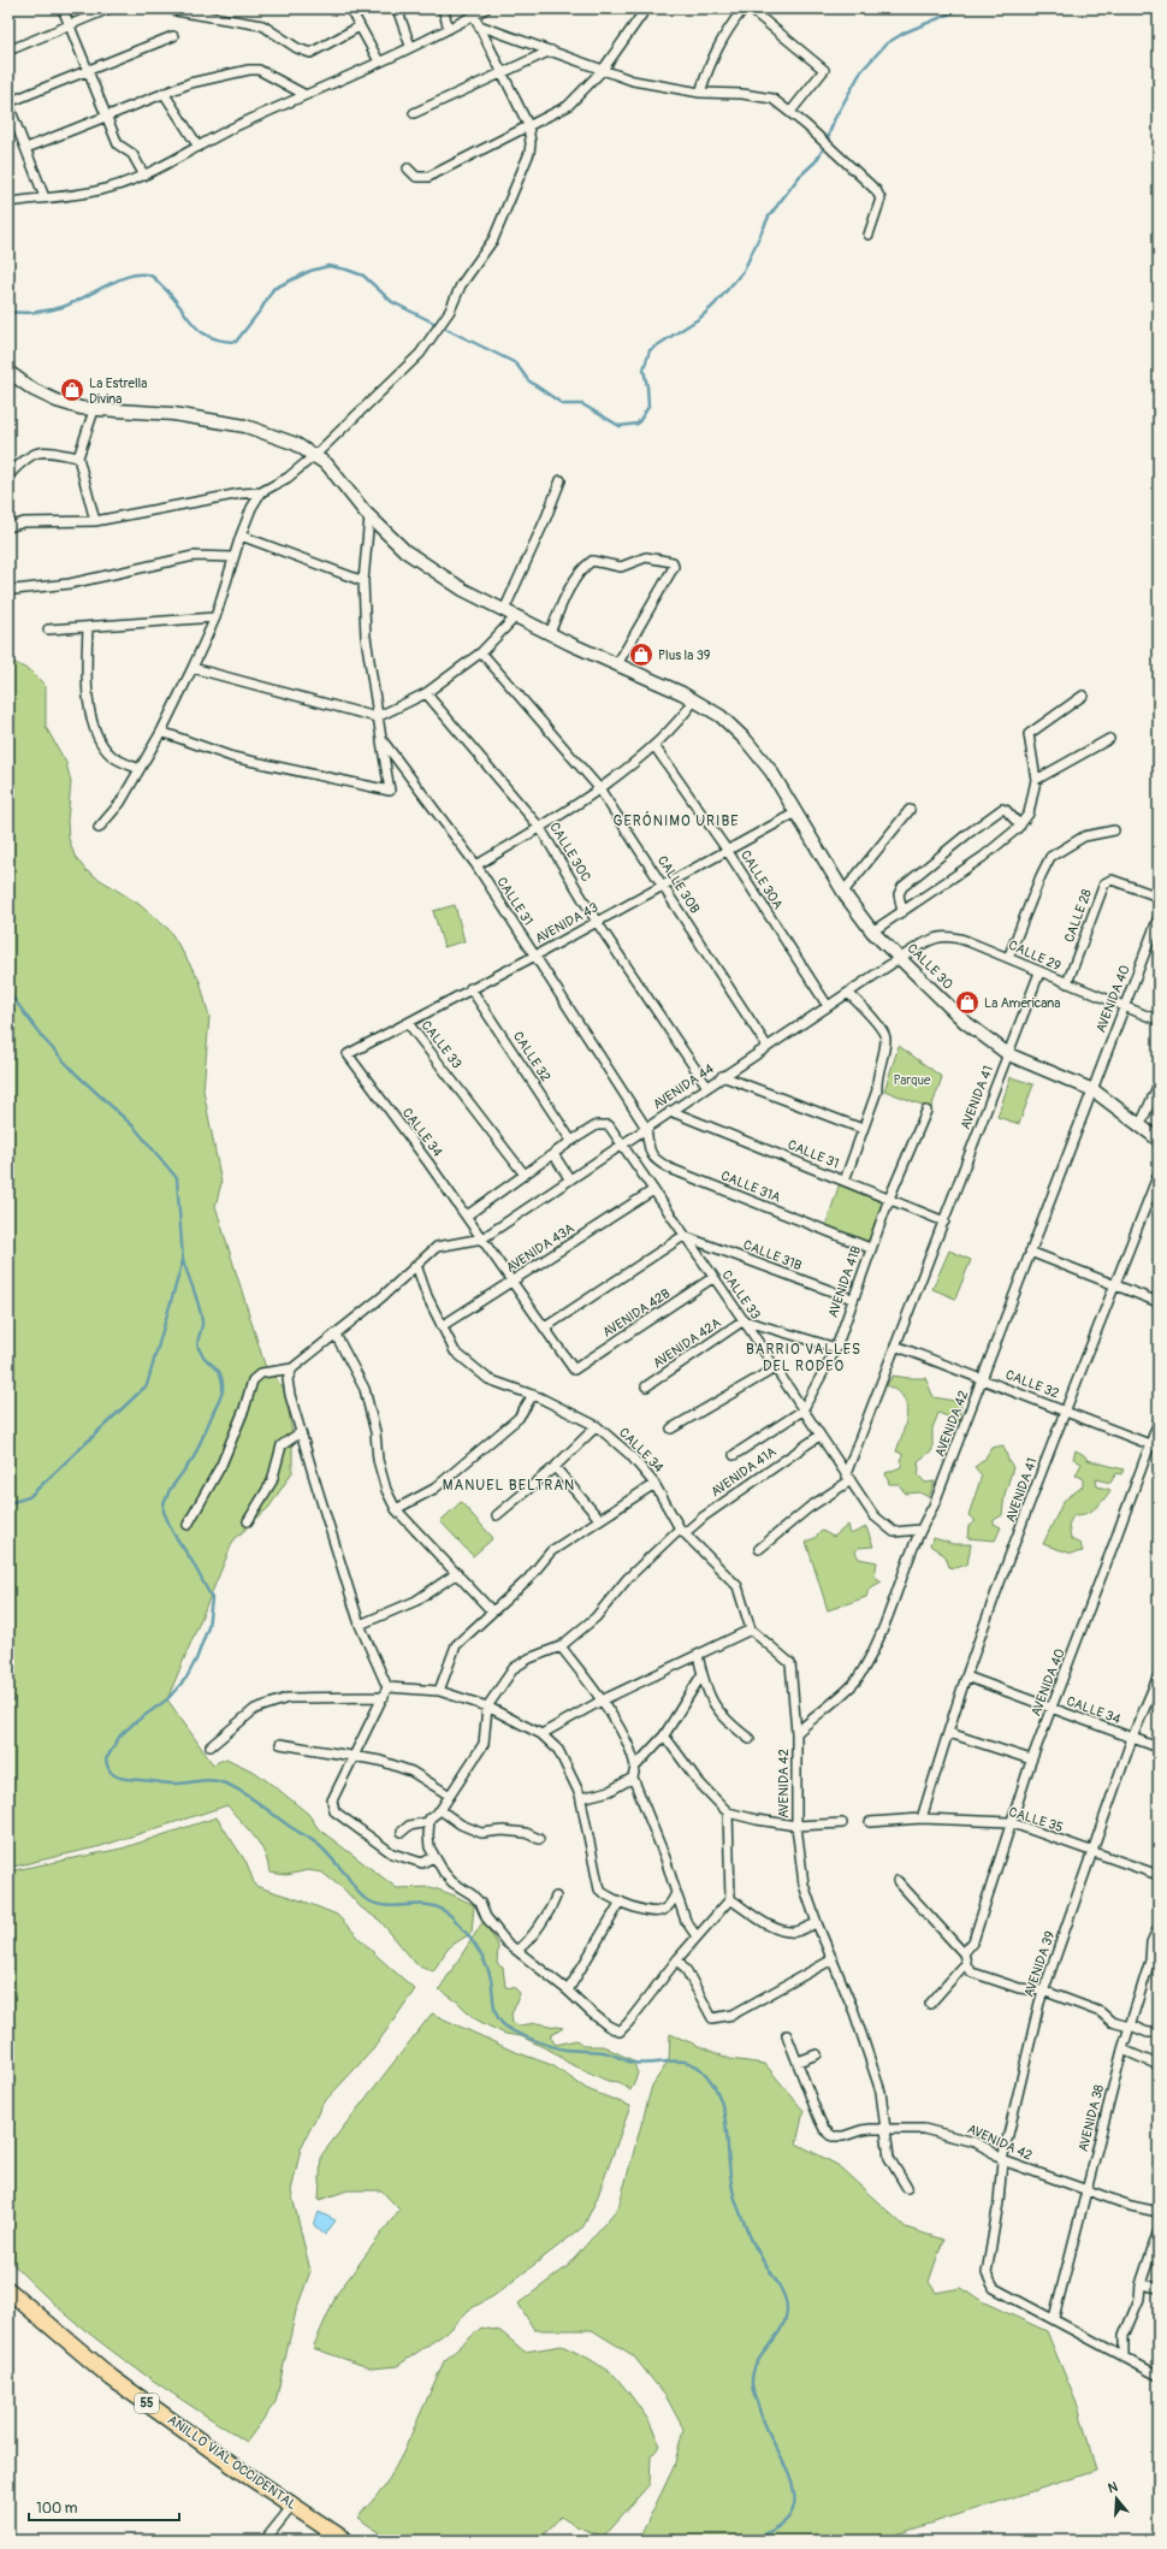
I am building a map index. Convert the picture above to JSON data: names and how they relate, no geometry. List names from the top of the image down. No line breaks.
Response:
{"streets":{"highway":["55","ANILLO VIAL OCCIDENTAL"],"main road":["CALLE 30"],"street":["CALLE 30C","CALLE 30A","CALLE 30B","CALLE 31","CALLE 28","AVENIDA 43","CALLE 29","AVENIDA 40","CALLE 33","CALLE 32","AVENIDA 44","AVENIDA 41","CALLE 34","CALLE 31A","AVENIDA 43A","CALLE 31B","AVENIDA 41B","AVENIDA 42B","AVENIDA 42A","AVENIDA 42","AVENIDA 41A","CALLE 35","AVENIDA 39","AVENIDA 38"]},"crossings":[["CALLE 30C","AVENIDA 43"],["CALLE 30C","AVENIDA 44"],["CALLE 30A","AVENIDA 43"],["CALLE 30A","AVENIDA 44"],["CALLE 30B","AVENIDA 43"],["CALLE 30B","AVENIDA 44"],["CALLE 31","AVENIDA 43"],["CALLE 31","CALLE 30"],["CALLE 31","AVENIDA 44"],["CALLE 31","AVENIDA 41"],["CALLE 31","CALLE 31A"],["CALLE 31","AVENIDA 41B"],["CALLE 28","CALLE 29"],["AVENIDA 43","CALLE 30"],["AVENIDA 43","CALLE 33"],["AVENIDA 43","CALLE 32"],["AVENIDA 43","CALLE 34"],["CALLE 29","CALLE 30"],["CALLE 29","AVENIDA 40"],["CALLE 29","AVENIDA 44"],["CALLE 29","AVENIDA 41"],["CALLE 30","AVENIDA 40"],["CALLE 30","AVENIDA 44"],["CALLE 30","AVENIDA 41"],["CALLE 30","AVENIDA 42"],["AVENIDA 40","CALLE 32"],["AVENIDA 40","CALLE 34"],["AVENIDA 40","AVENIDA 42"],["AVENIDA 40","CALLE 35"],["CALLE 33","CALLE 32"],["CALLE 33","AVENIDA 44"],["CALLE 33","AVENIDA 41"],["CALLE 33","CALLE 34"],["CALLE 33","AVENIDA 43A"],["CALLE 33","CALLE 31B"],["CALLE 33","AVENIDA 41B"],["CALLE 33","AVENIDA 42B"],["CALLE 33","AVENIDA 42A"],["CALLE 33","AVENIDA 42"],["CALLE 33","AVENIDA 41A"],["CALLE 32","AVENIDA 41"],["CALLE 32","AVENIDA 42"],["AVENIDA 44","CALLE 34"],["AVENIDA 44","CALLE 31A"],["AVENIDA 41","CALLE 34"],["AVENIDA 41","CALLE 35"],["CALLE 34","AVENIDA 43A"],["CALLE 34","AVENIDA 42B"],["CALLE 34","AVENIDA 41A"],["CALLE 34","AVENIDA 39"],["CALLE 31A","AVENIDA 41B"],["CALLE 31B","AVENIDA 41B"],["AVENIDA 42","AVENIDA 39"],["AVENIDA 42","AVENIDA 38"],["CALLE 35","AVENIDA 39"],["AVENIDA 39","AVENIDA 38"]],"districts":["GERÓNIMO URIBE","BARRIO VALLES DEL RODEO","MANUEL BELTRAN"],"parks":["Parque"],"places":{"shop":["La Estrella Divina","Plus la 39","La Americana"]},"scale_bar":"100 m","north":"top"}
